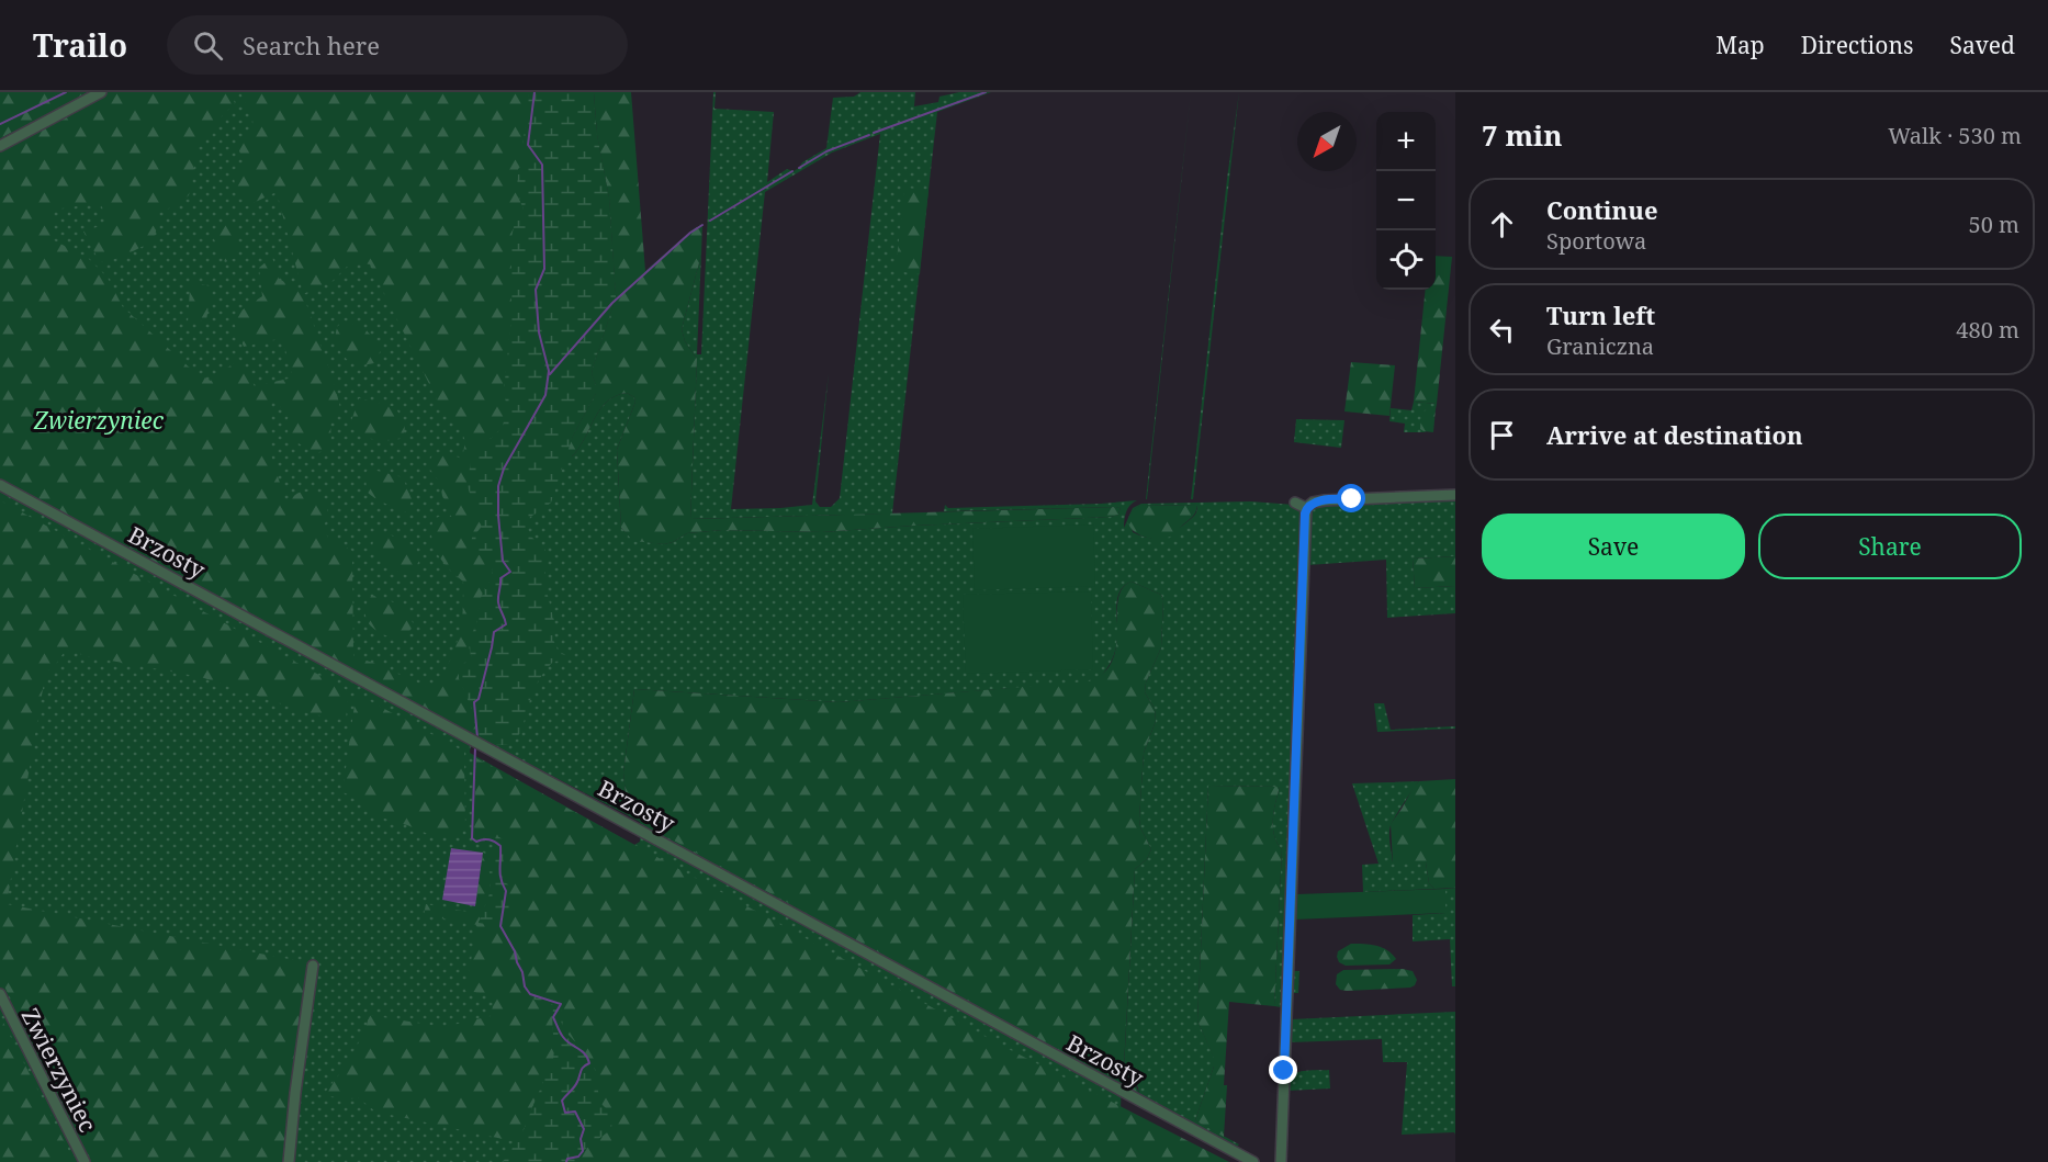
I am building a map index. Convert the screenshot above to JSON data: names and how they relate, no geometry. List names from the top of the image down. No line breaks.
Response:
{"streets":{"street":["Brzosty","Zwierzyniec"]},"parks":["Zwierzyniec"],"north":"bottom left","page":{"header":"Trailo","search":"Search here","nav":["Map","Directions","Saved"],"heading":["7 min","Walk · 530 m"],"map_buttons":["+","−"],"list":[["Continue","Sportowa","50 m"],["Turn left","Graniczna","480 m"],"Arrive at destination"],"buttons":["Save","Share"]}}
